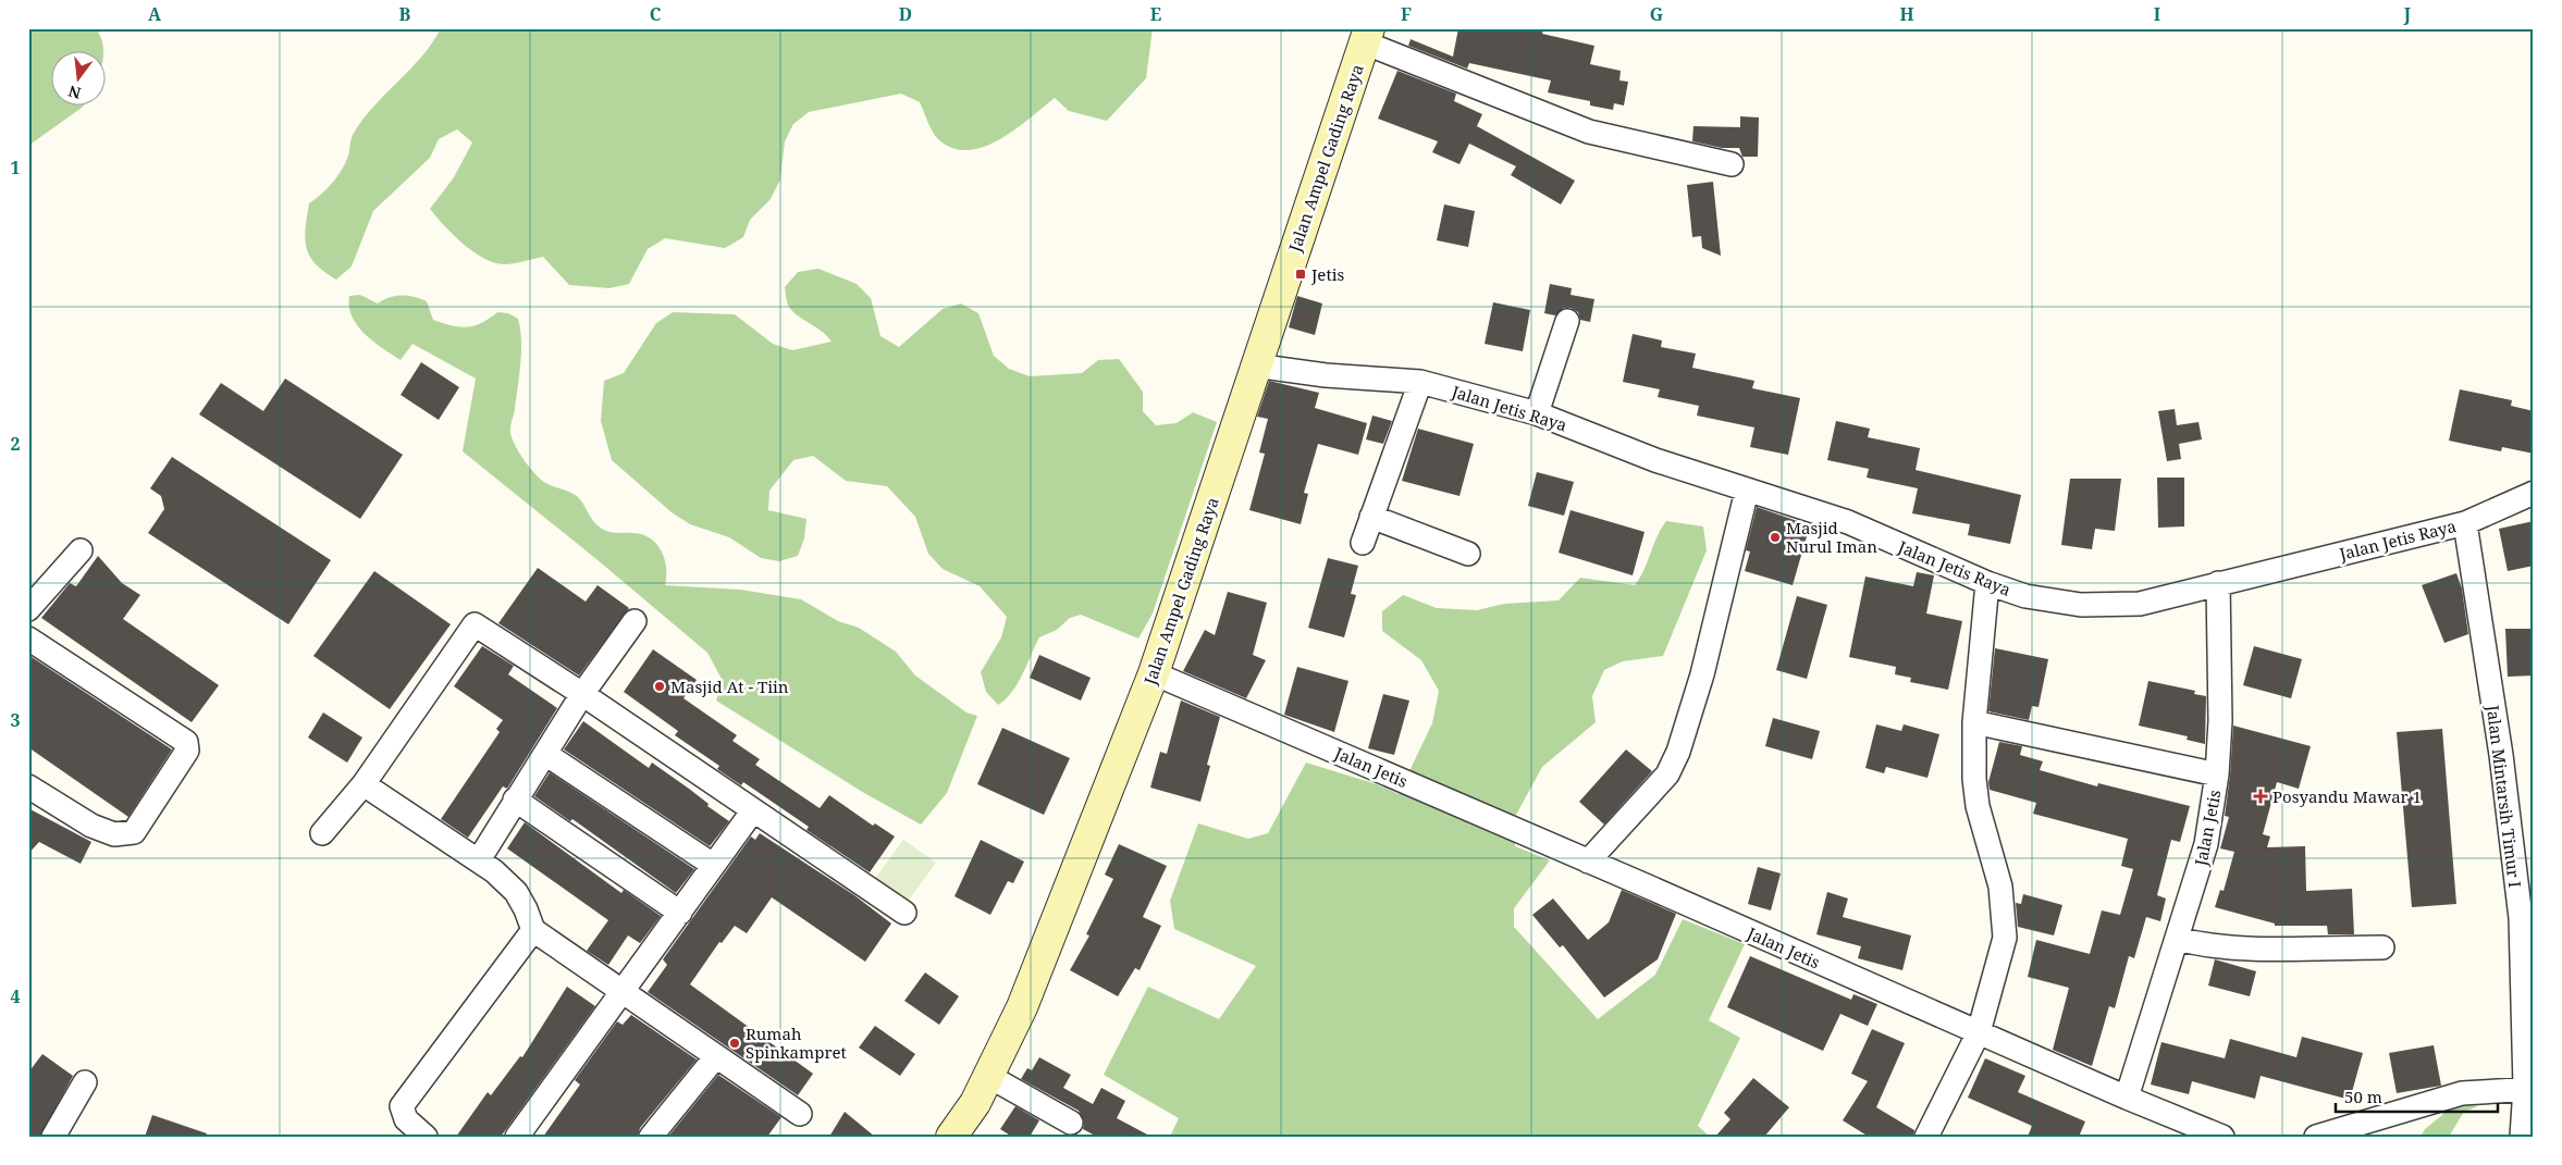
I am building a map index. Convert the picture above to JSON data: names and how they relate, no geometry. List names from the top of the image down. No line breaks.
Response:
{"streets":{"main road":["Jalan Ampel Gading Raya"],"street":["Jalan Jetis Raya","Jalan Jetis","Jalan Mintarsih Timur I"]},"crossings":[["Jalan Ampel Gading Raya","Jalan Jetis Raya"],["Jalan Ampel Gading Raya","Jalan Jetis"],["Jalan Jetis Raya","Jalan Jetis"],["Jalan Jetis Raya","Jalan Mintarsih Timur I"]],"places":{"transit":["Jetis"],"other":["Masjid Nurul Iman","Masjid At - Tiin","Rumah Spinkampret"],"health":["Posyandu Mawar 1"]},"scale_bar":"50 m","north":"bottom","grid":{"columns":["A","B","C","D","E","F","G","H","I","J"],"rows":["1","2","3","4"]}}
